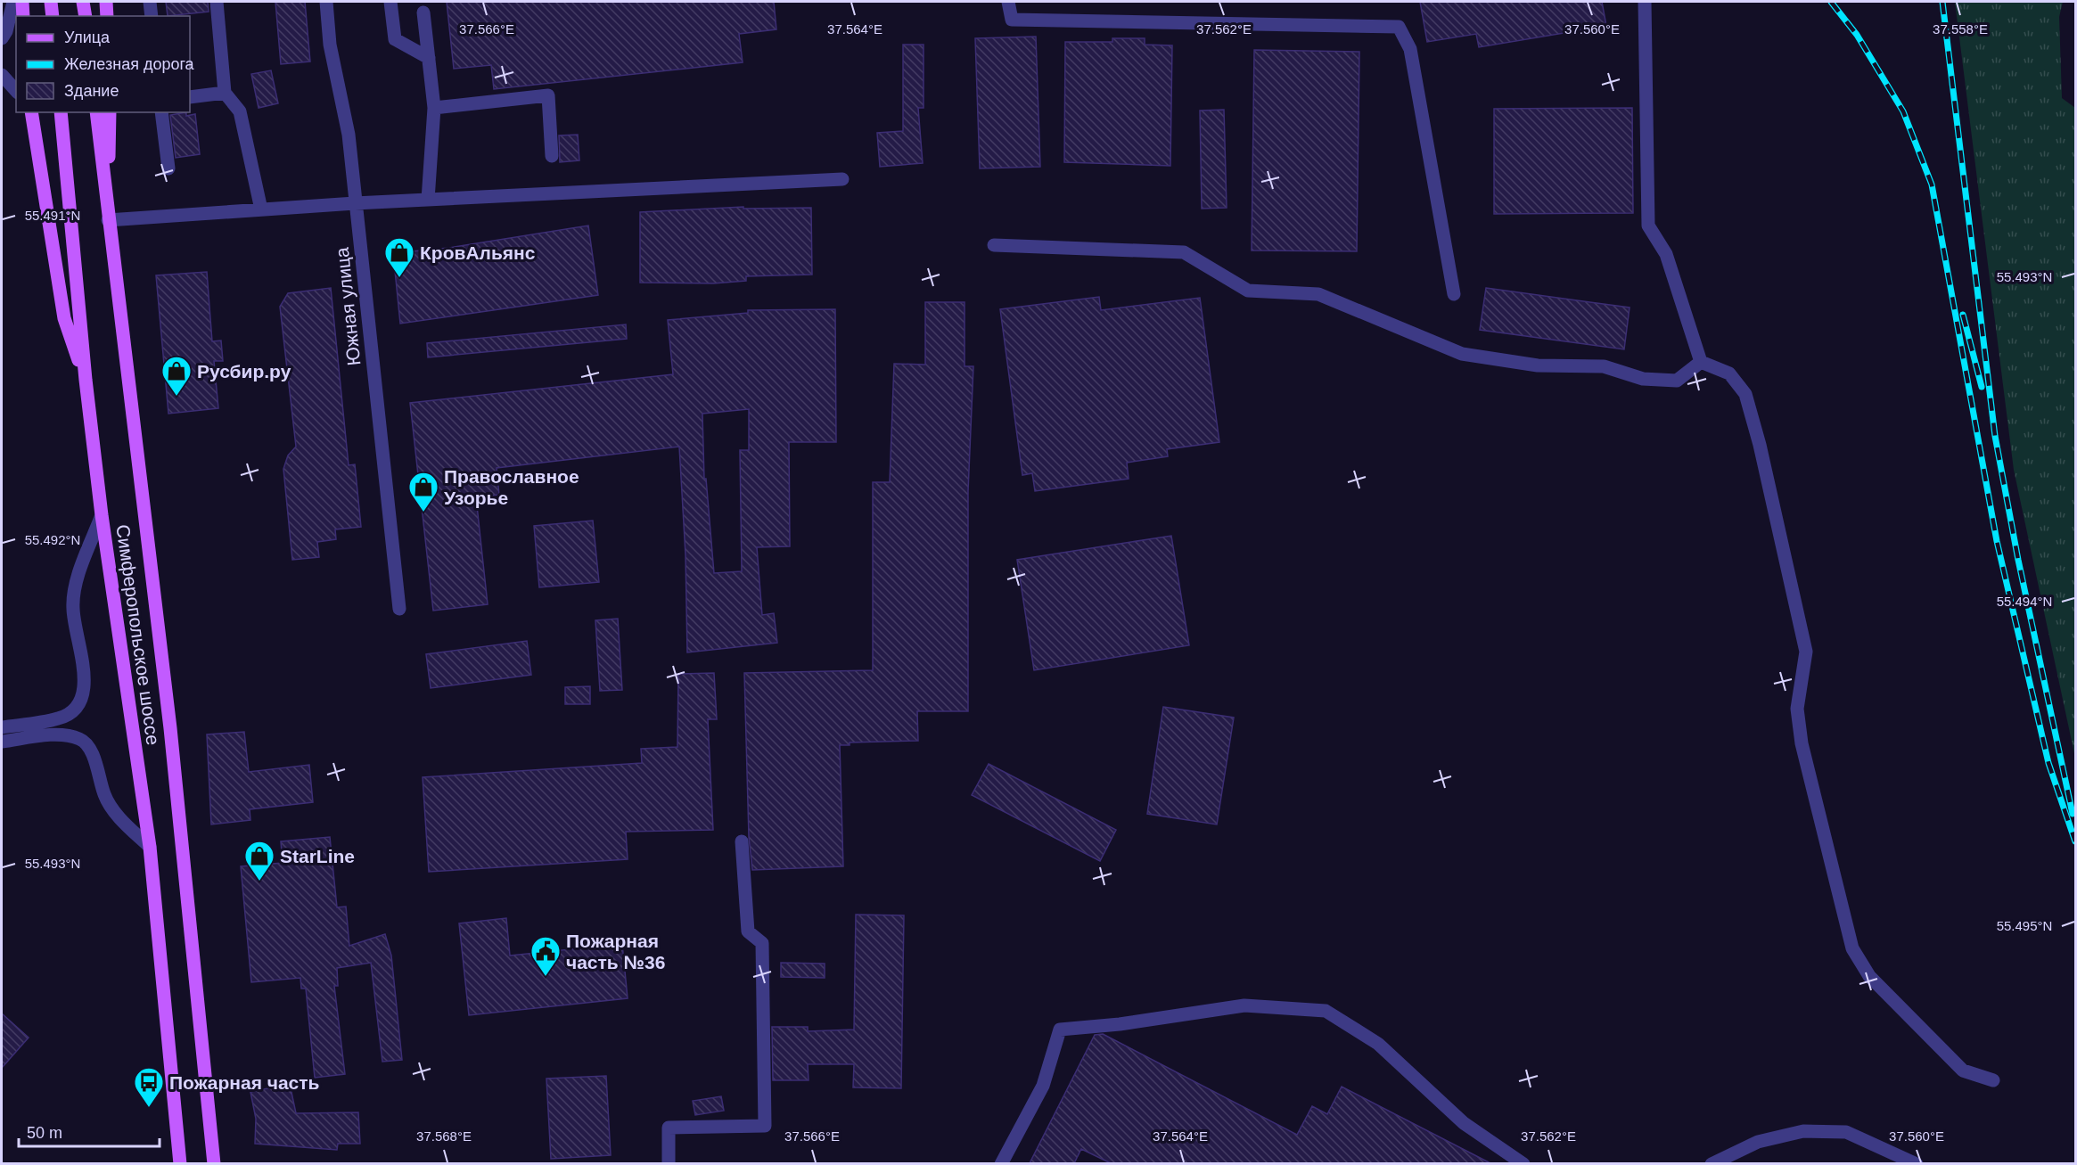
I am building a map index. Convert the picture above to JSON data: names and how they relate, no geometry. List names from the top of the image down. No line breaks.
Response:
{"streets":{"main road":["Симферопольское шоссе"],"street":["Южная улица"]},"places":{"shop":["КровАльянс","Русбир.ру","Православное Узорье","StarLine"],"public building":["Пожарная часть №36"],"bus stop":["Пожарная часть"]},"legend":["Улица","Железная дорога","Здание"],"scale_bar":"50 m","coordinates":["37.566°E","37.564°E","37.562°E","37.560°E","37.558°E","55.491°N","55.493°N","55.492°N","55.494°N","55.495°N","37.568°E"]}
